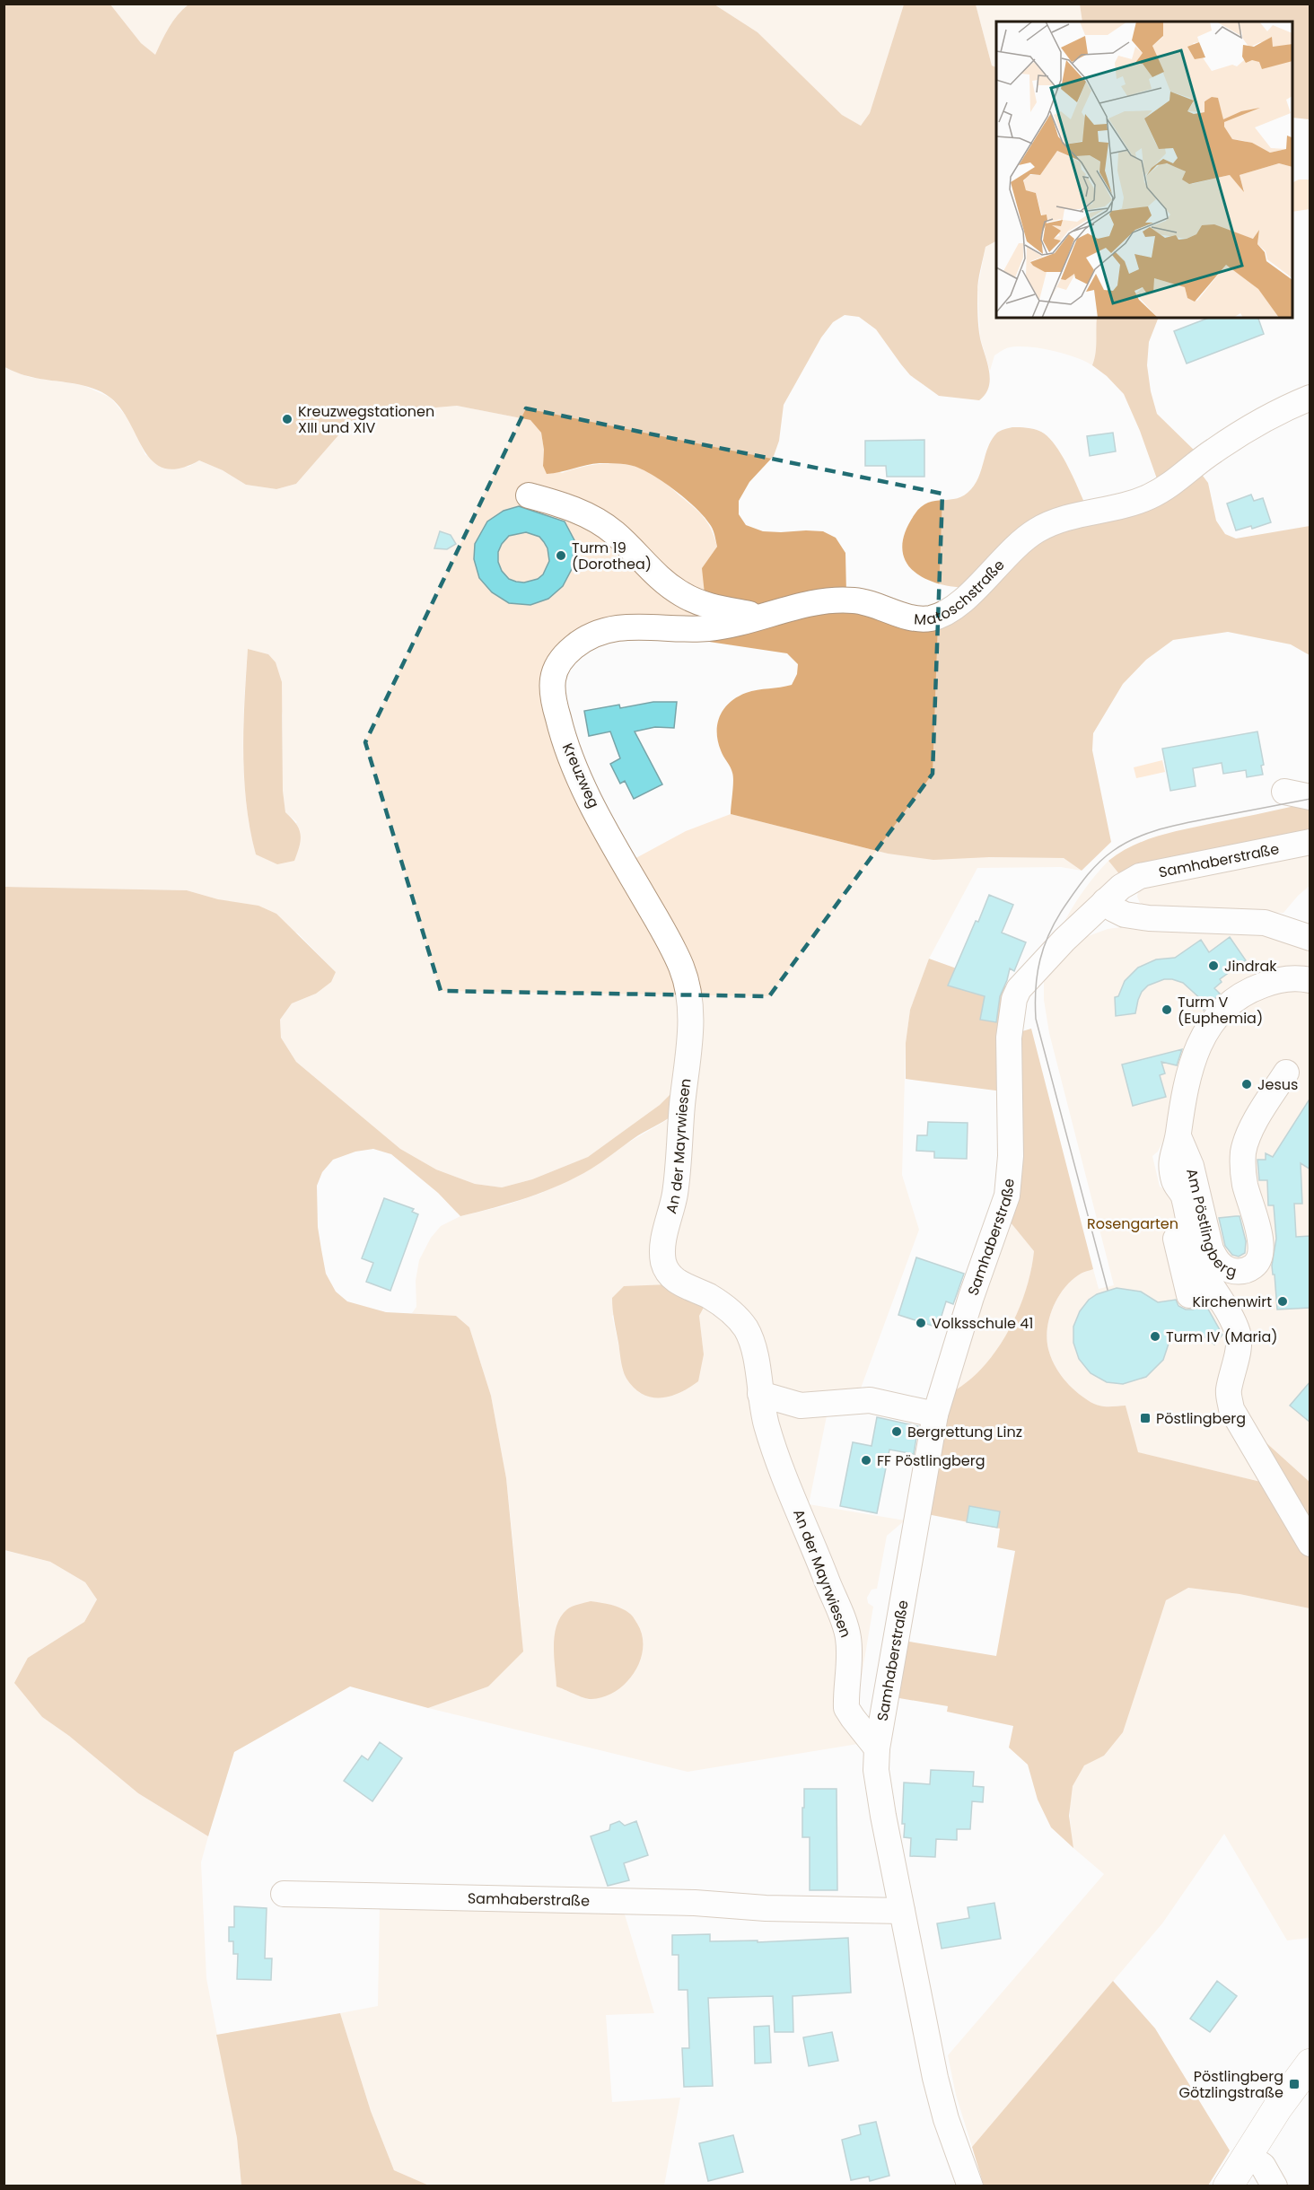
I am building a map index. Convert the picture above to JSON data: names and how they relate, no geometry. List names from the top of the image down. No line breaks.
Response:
{"streets":{"street":["Matoschstraße","Kreuzweg","Samhaberstraße","An der Mayrwiesen","Am Pöstlingberg"]},"crossings":[["Matoschstraße","Kreuzweg"],["Kreuzweg","An der Mayrwiesen"],["Samhaberstraße","An der Mayrwiesen"]],"parks":["Rosengarten"],"places":{"other":["Kreuzwegstationen XIII und XIV","Turm 19 (Dorothea)","Jindrak","Turm V (Euphemia)","Jesus","Kirchenwirt","Volksschule 41","Turm IV (Maria)","Bergrettung Linz","FF Pöstlingberg"],"transit":["Pöstlingberg","Pöstlingberg Götzlingstraße"]}}
